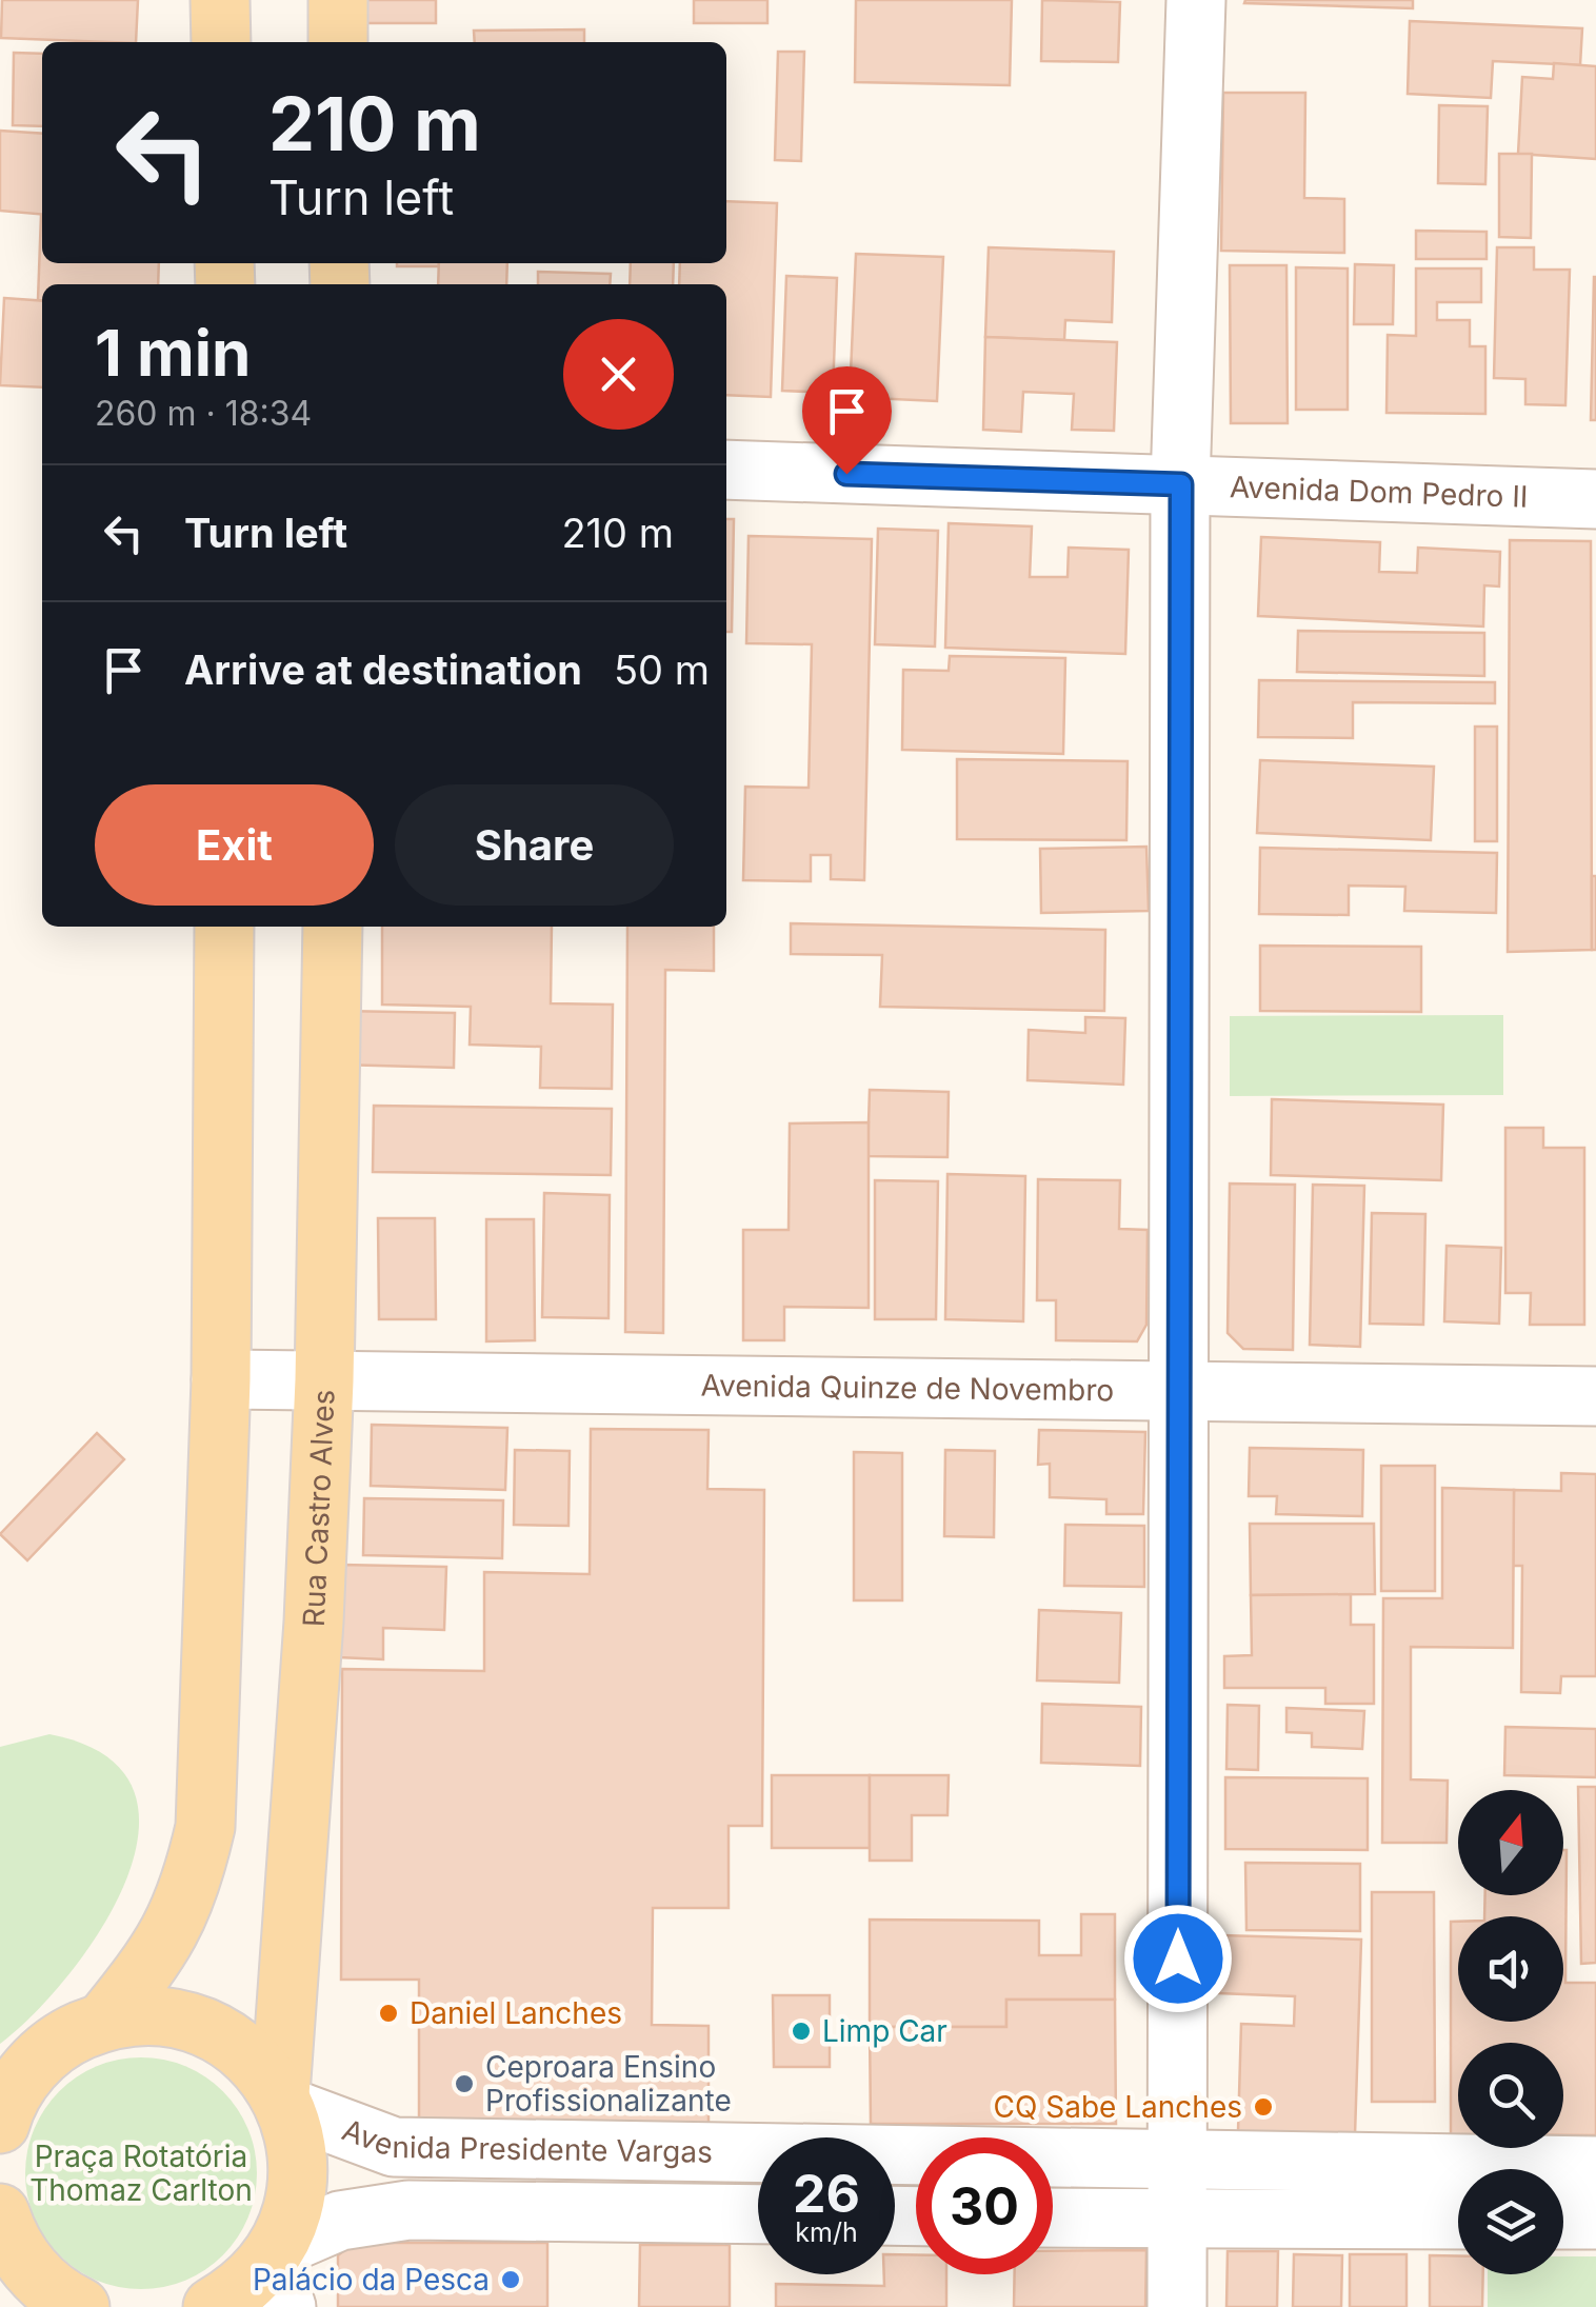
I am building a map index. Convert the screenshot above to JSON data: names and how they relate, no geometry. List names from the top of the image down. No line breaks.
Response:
{"streets":{"main road":["Rua Castro Alves"],"street":["Avenida Dom Pedro II","Avenida Quinze de Novembro","Avenida Presidente Vargas"]},"crossings":[["Avenida Quinze de Novembro","Rua Castro Alves"],["Rua Castro Alves","Avenida Presidente Vargas"]],"parks":["Praça Rotatória Thomaz Carlton"],"places":["Daniel Lanches","Limp Car","Ceproara Ensino Profissionalizante","CQ Sabe Lanches","Palácio da Pesca"],"north":"top","page":{"turn":["210 m","Turn left"],"heading":["1 min","260 m · 18:34"],"list":[{"name":"Turn left","value":"210 m"},{"name":"Arrive at destination","value":"50 m"}],"buttons":["Exit","Share"],"speed":"26 km/h","limit":"30"}}
